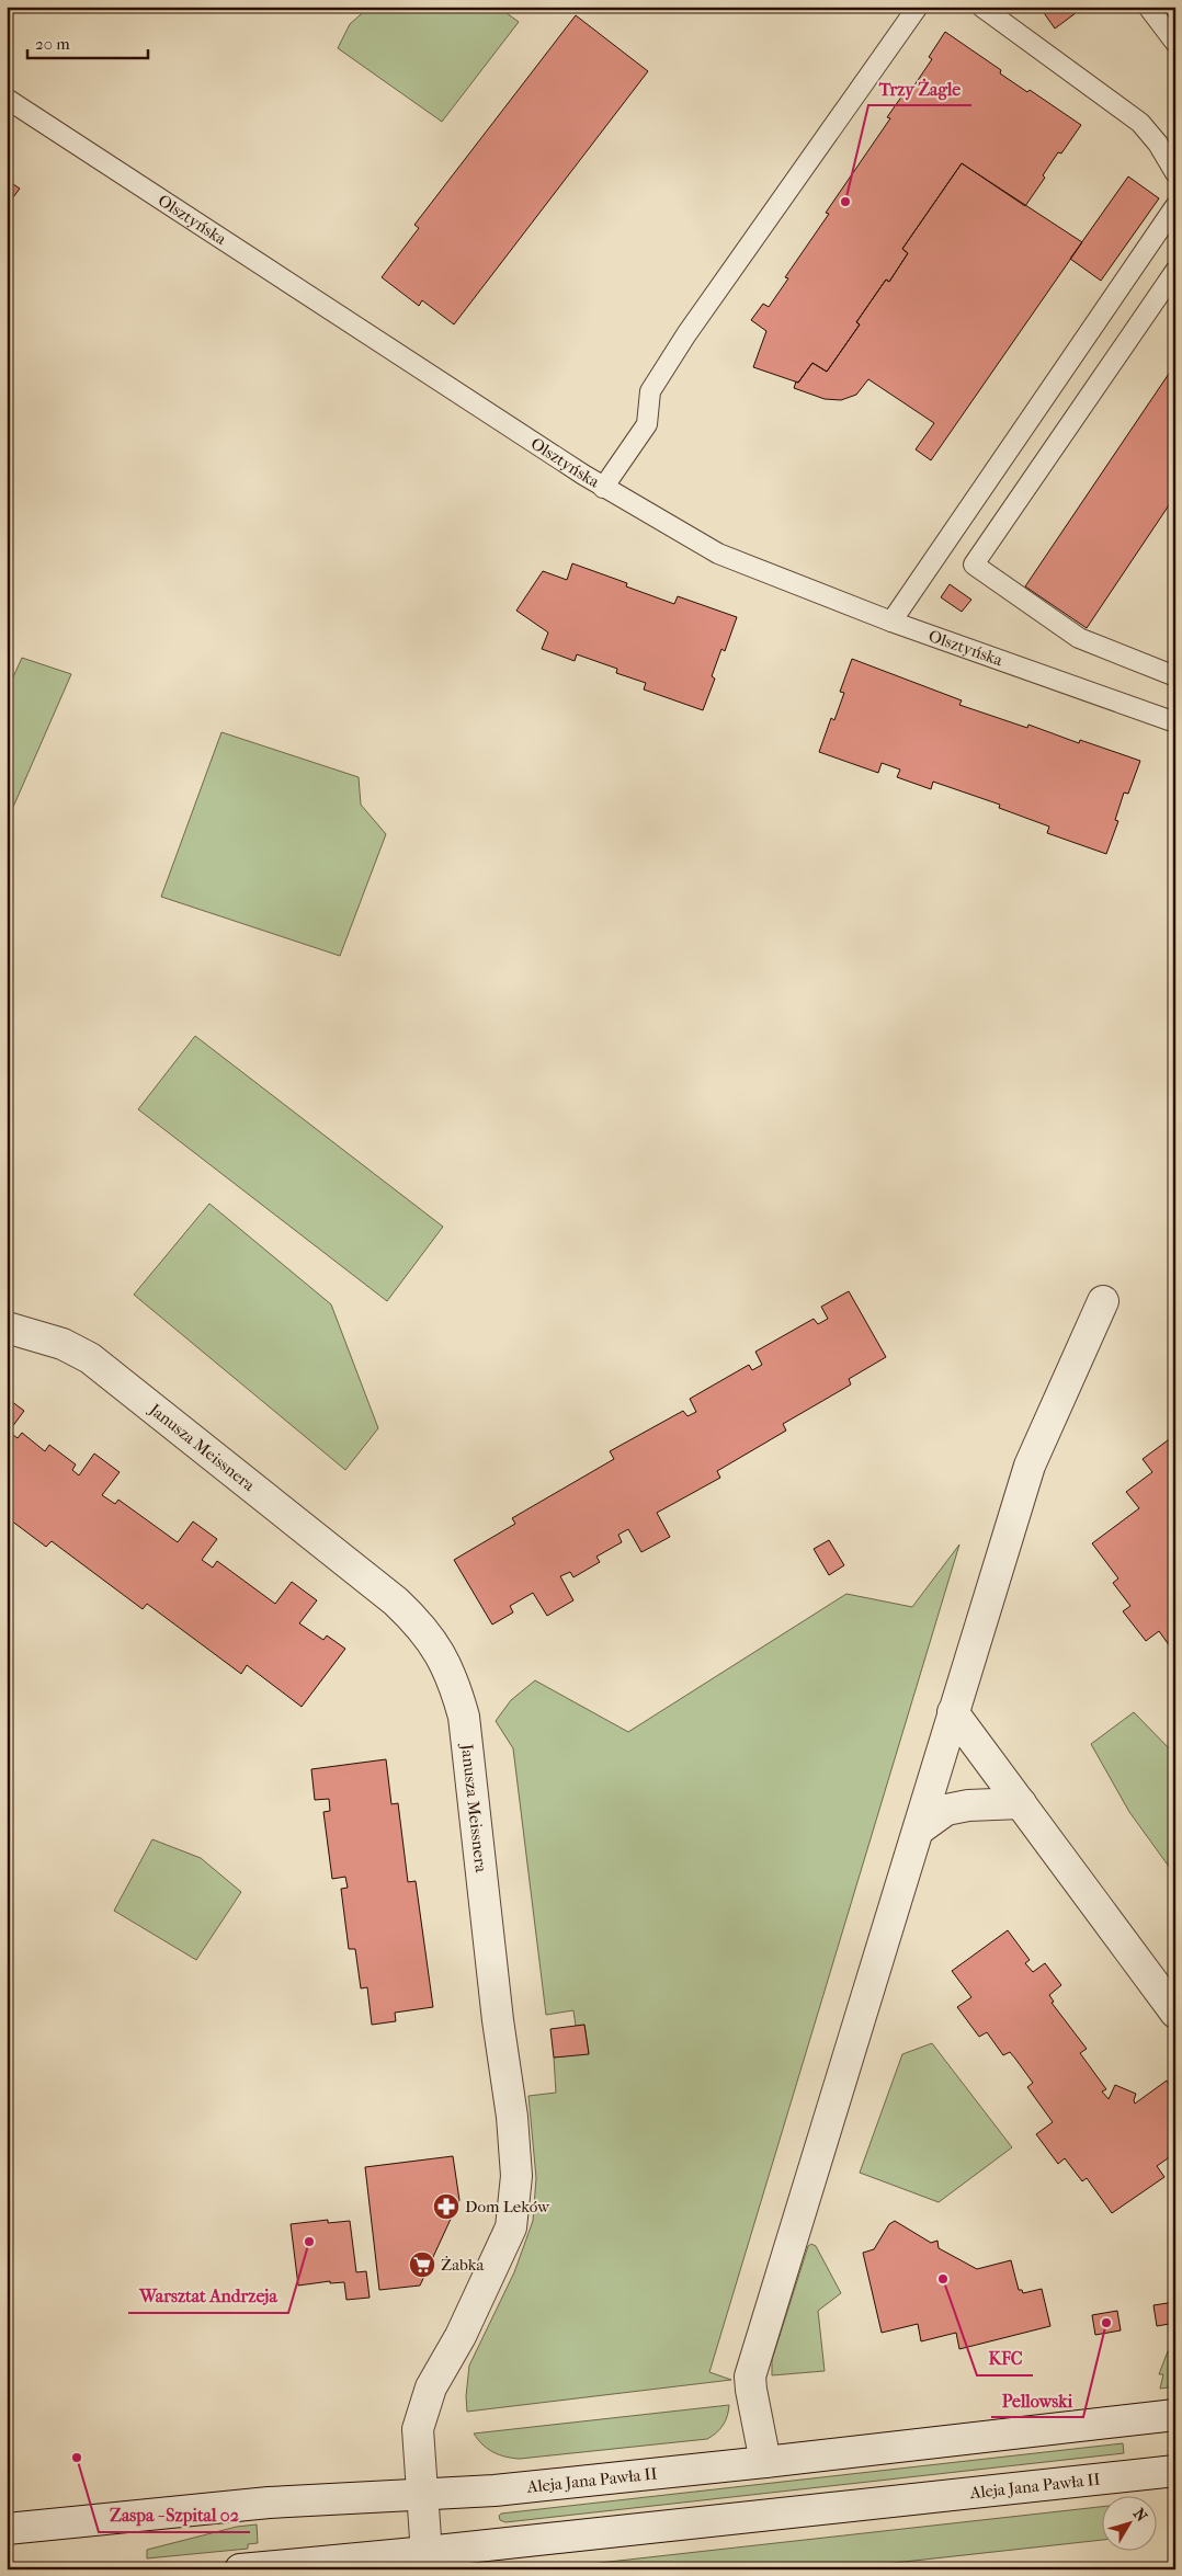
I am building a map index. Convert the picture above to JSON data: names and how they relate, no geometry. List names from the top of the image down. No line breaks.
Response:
{"streets":{"street":["Janusza Meissnera","Aleja Jana Pawła II"],"lane":["Olsztyńska"]},"crossings":[["Janusza Meissnera","Aleja Jana Pawła II"]],"places":{"other":["Trzy Żagle","Warsztat Andrzeja","KFC","Pellowski","Zaspa - Szpital 02"],"pharmacy":["Dom Leków"],"supermarket":["Żabka"]},"scale_bar":"20 m","north":"top right"}
